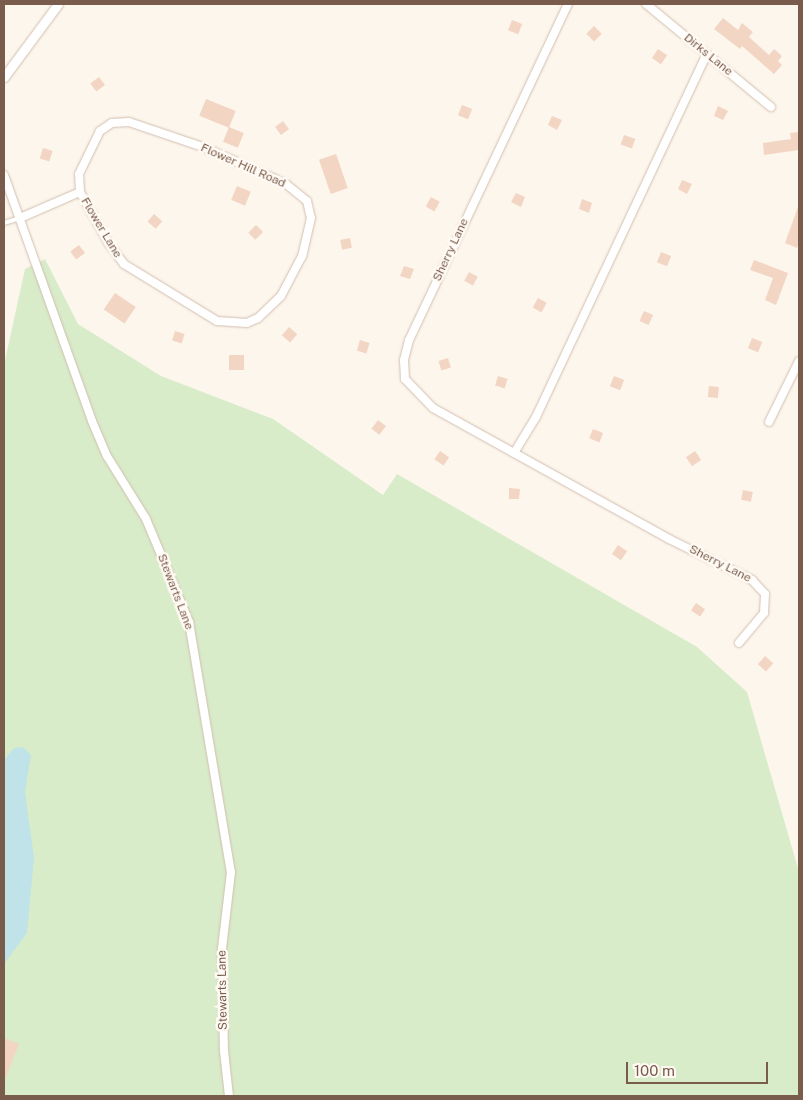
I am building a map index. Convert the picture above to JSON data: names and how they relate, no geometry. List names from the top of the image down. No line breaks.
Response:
{"streets":{"street":["Dirks Lane","Flower Hill Road","Flower Lane","Sherry Lane","Stewarts Lane"]},"crossings":[["Flower Hill Road","Flower Lane"],["Flower Lane","Stewarts Lane"]],"scale_bar":"100 m"}
